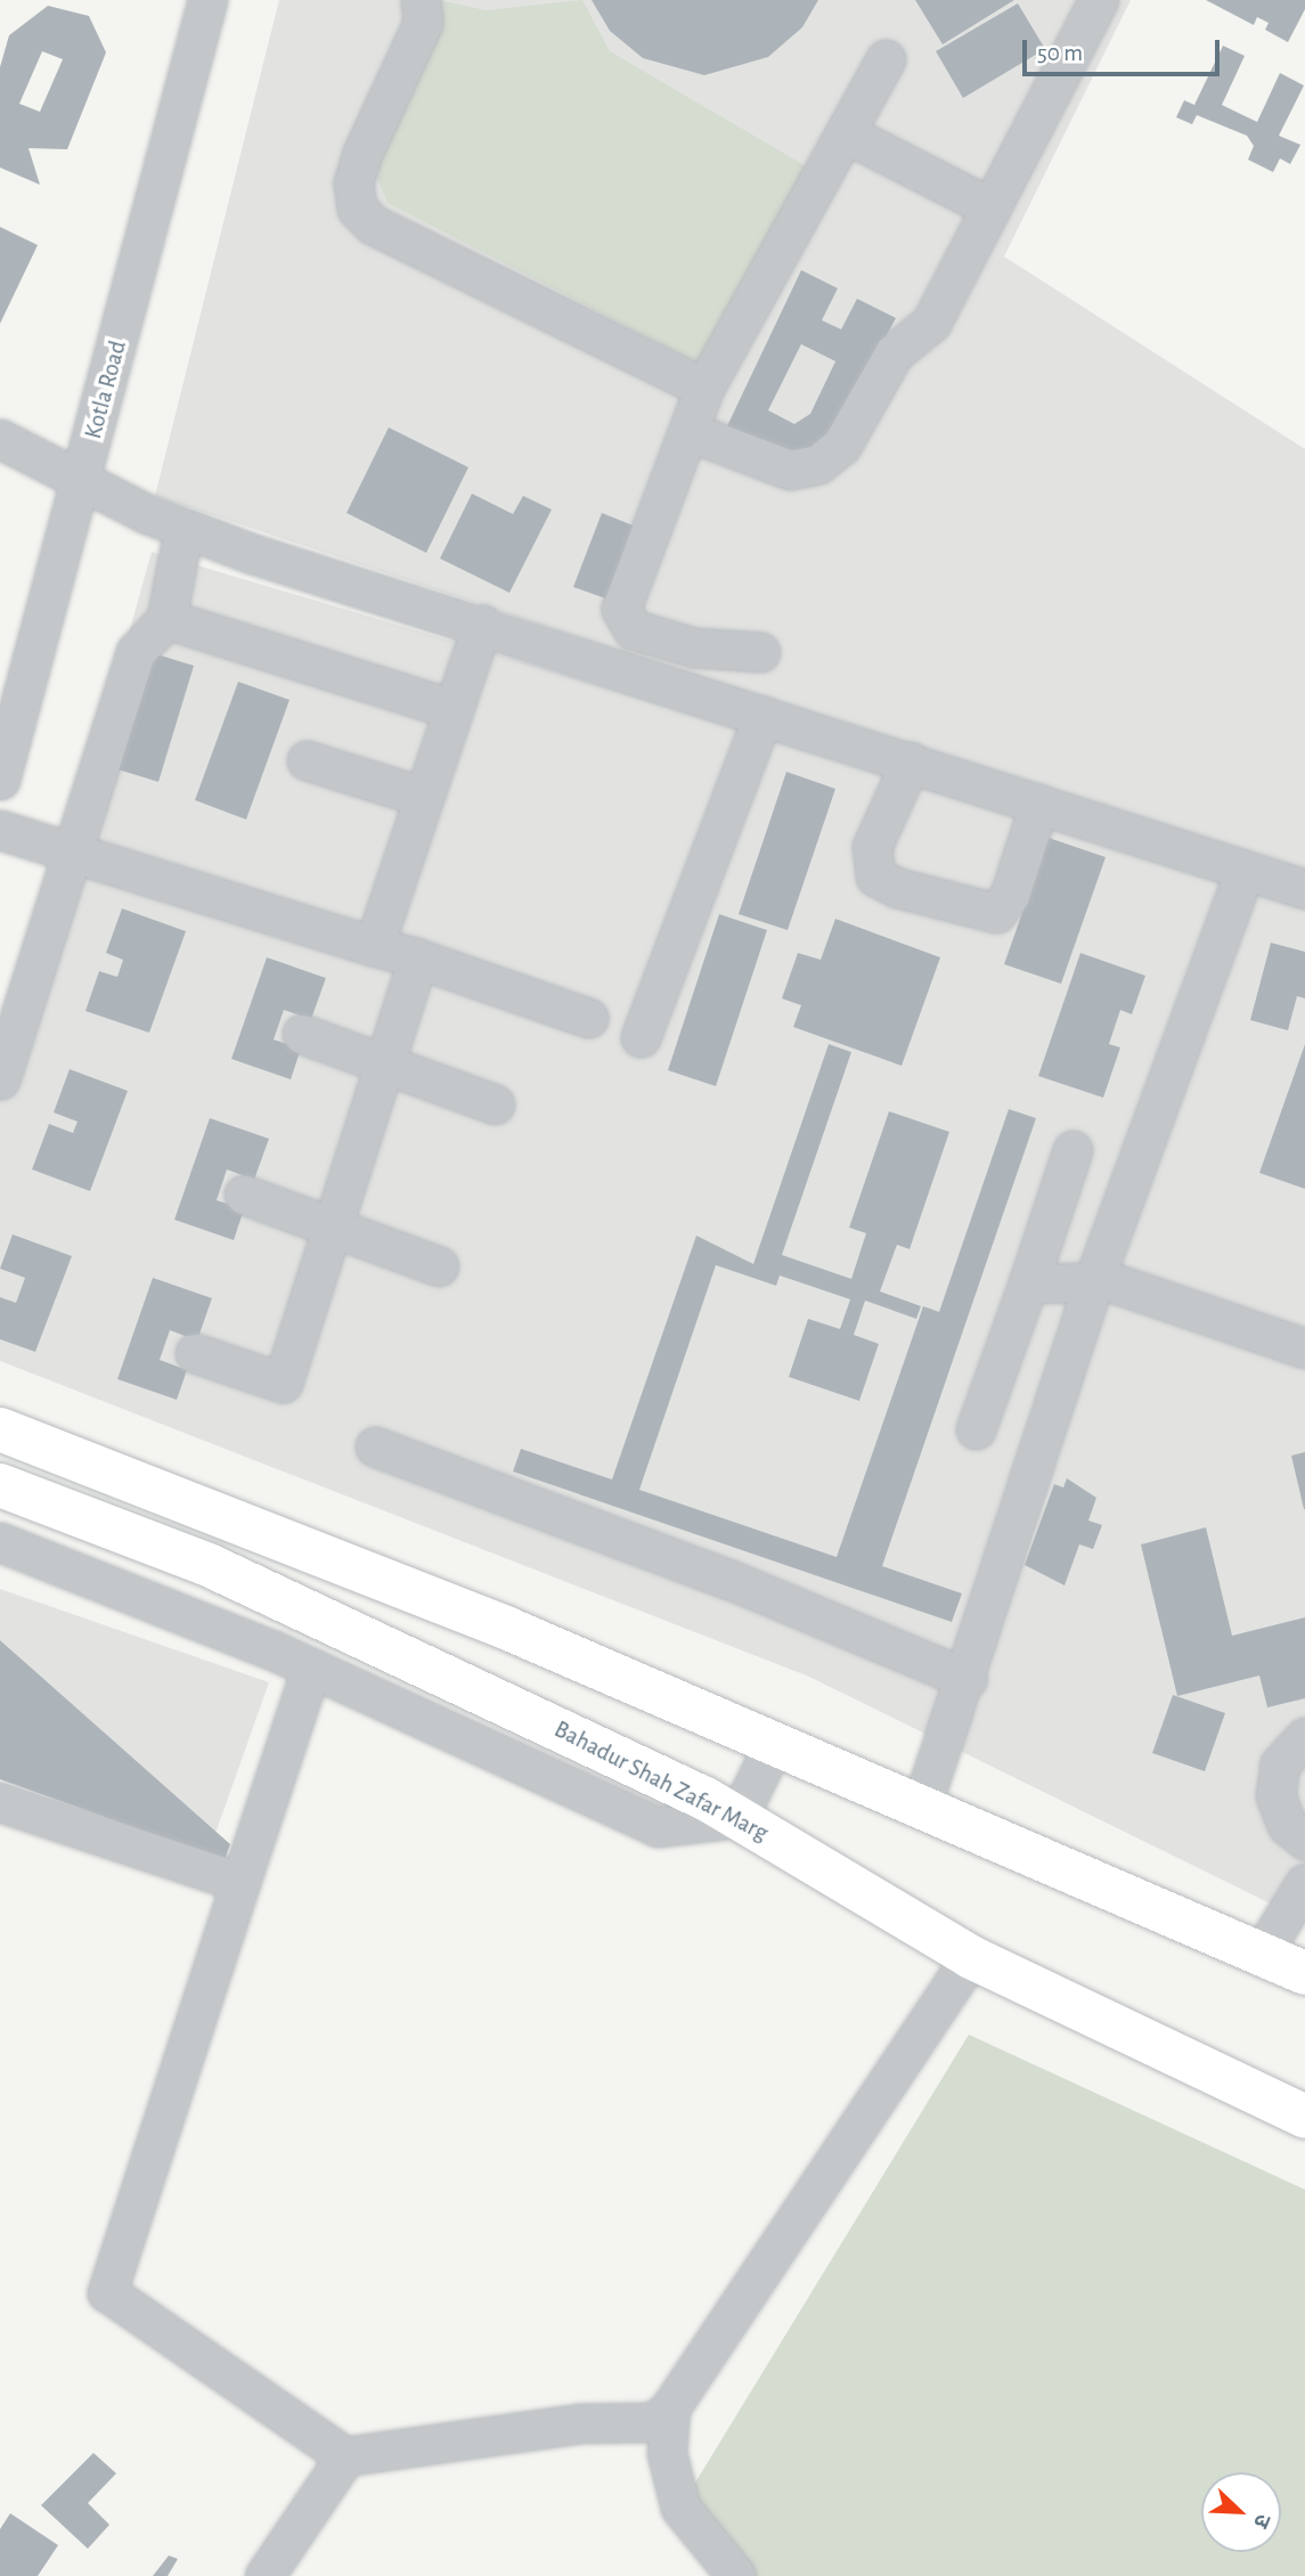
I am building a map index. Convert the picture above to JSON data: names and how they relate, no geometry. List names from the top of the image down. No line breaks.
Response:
{"streets":{"main road":["Bahadur Shah Zafar Marg"],"street":["Kotla Road"]},"scale_bar":"50 m","north":"bottom right"}
